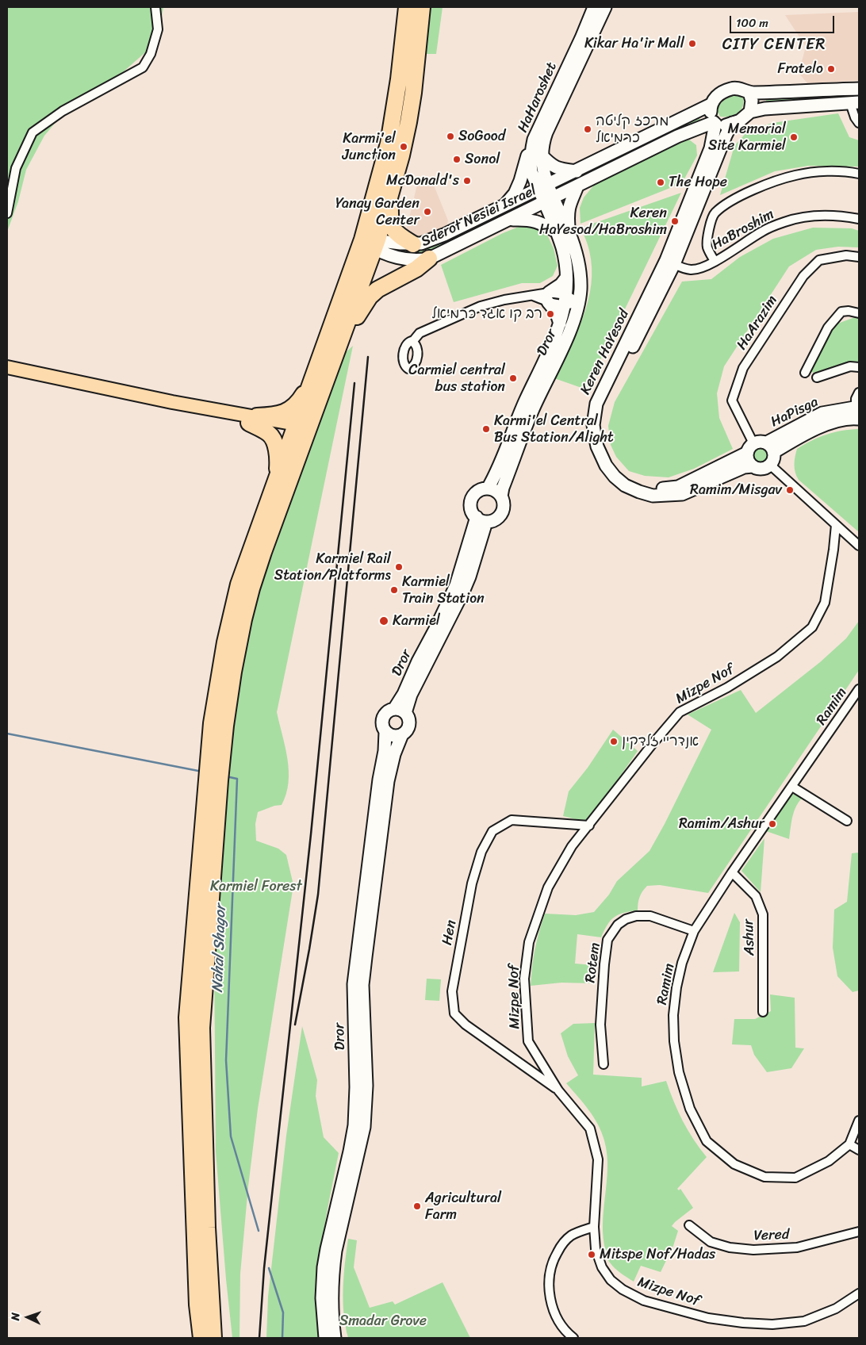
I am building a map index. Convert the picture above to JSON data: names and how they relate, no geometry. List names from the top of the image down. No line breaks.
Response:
{"streets":{"street":["HaHaroshet","Sderot Nesiei Israel","HaBroshim","HaArazim","Dror","Keren HaYesod","HaPisga","Mizpe Nof","Ramim","Hen","Ashur","Rotem","Vered"]},"crossings":[["HaHaroshet","Sderot Nesiei Israel"],["HaHaroshet","Dror"],["Sderot Nesiei Israel","Dror"],["Sderot Nesiei Israel","Keren HaYesod"],["HaBroshim","Keren HaYesod"],["HaArazim","Keren HaYesod"],["HaArazim","HaPisga"],["Keren HaYesod","HaPisga"],["Mizpe Nof","Hen"],["Ramim","Ashur"],["Ramim","Rotem"]],"districts":["CITY CENTER"],"water":["Nahal Shagor"],"parks":["Karmiel Forest","Smadar Grove"],"places":["Kikar Ha'ir Mall","Fratelo","מרכז קליטה כרמיאל","SoGood","Memorial Site Karmiel","Karmi'el Junction","Sonol","McDonald's","The Hope","Yanay Garden Center","Keren HaYesod/HaBroshim","רב קו אגד כרמיאל","Carmiel central bus station","Karmi'el Central Bus Station/Alight","Ramim/Misgav","Karmiel Rail Station/Platforms","Karmiel Train Station","Karmiel","אנדריי זלדקין","Ramim/Ashur","Agricultural Farm","Mitspe Nof/Hadas"],"scale_bar":"100 m","north":"left"}
